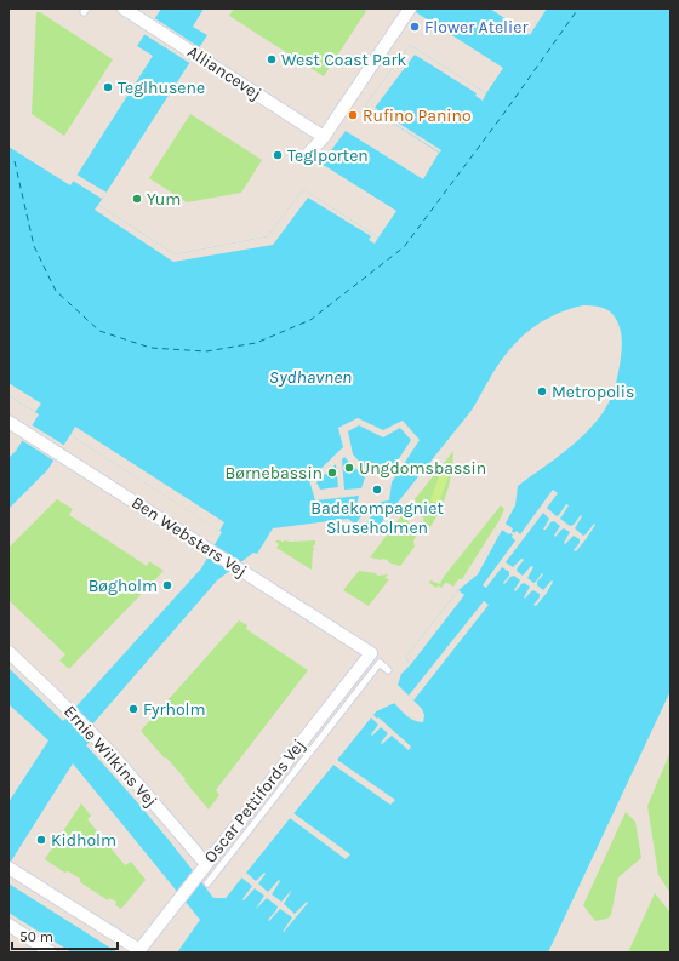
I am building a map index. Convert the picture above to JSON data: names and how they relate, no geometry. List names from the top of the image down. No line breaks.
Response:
{"streets":{"street":["Alliancevej","Ben Websters Vej","Ernie Wilkins Vej","Oscar Pettifords Vej"]},"crossings":[["Ben Websters Vej","Oscar Pettifords Vej"],["Ernie Wilkins Vej","Oscar Pettifords Vej"]],"water":["Sydhavnen"],"places":["Flower Atelier","West Coast Park","Teglhusene","Rufino Panino","Teglporten","Yum","Metropolis","Ungdomsbassin","Børnebassin","Badekompagniet Sluseholmen","Bøgholm","Fyrholm","Kidholm"],"scale_bar":"50 m"}
